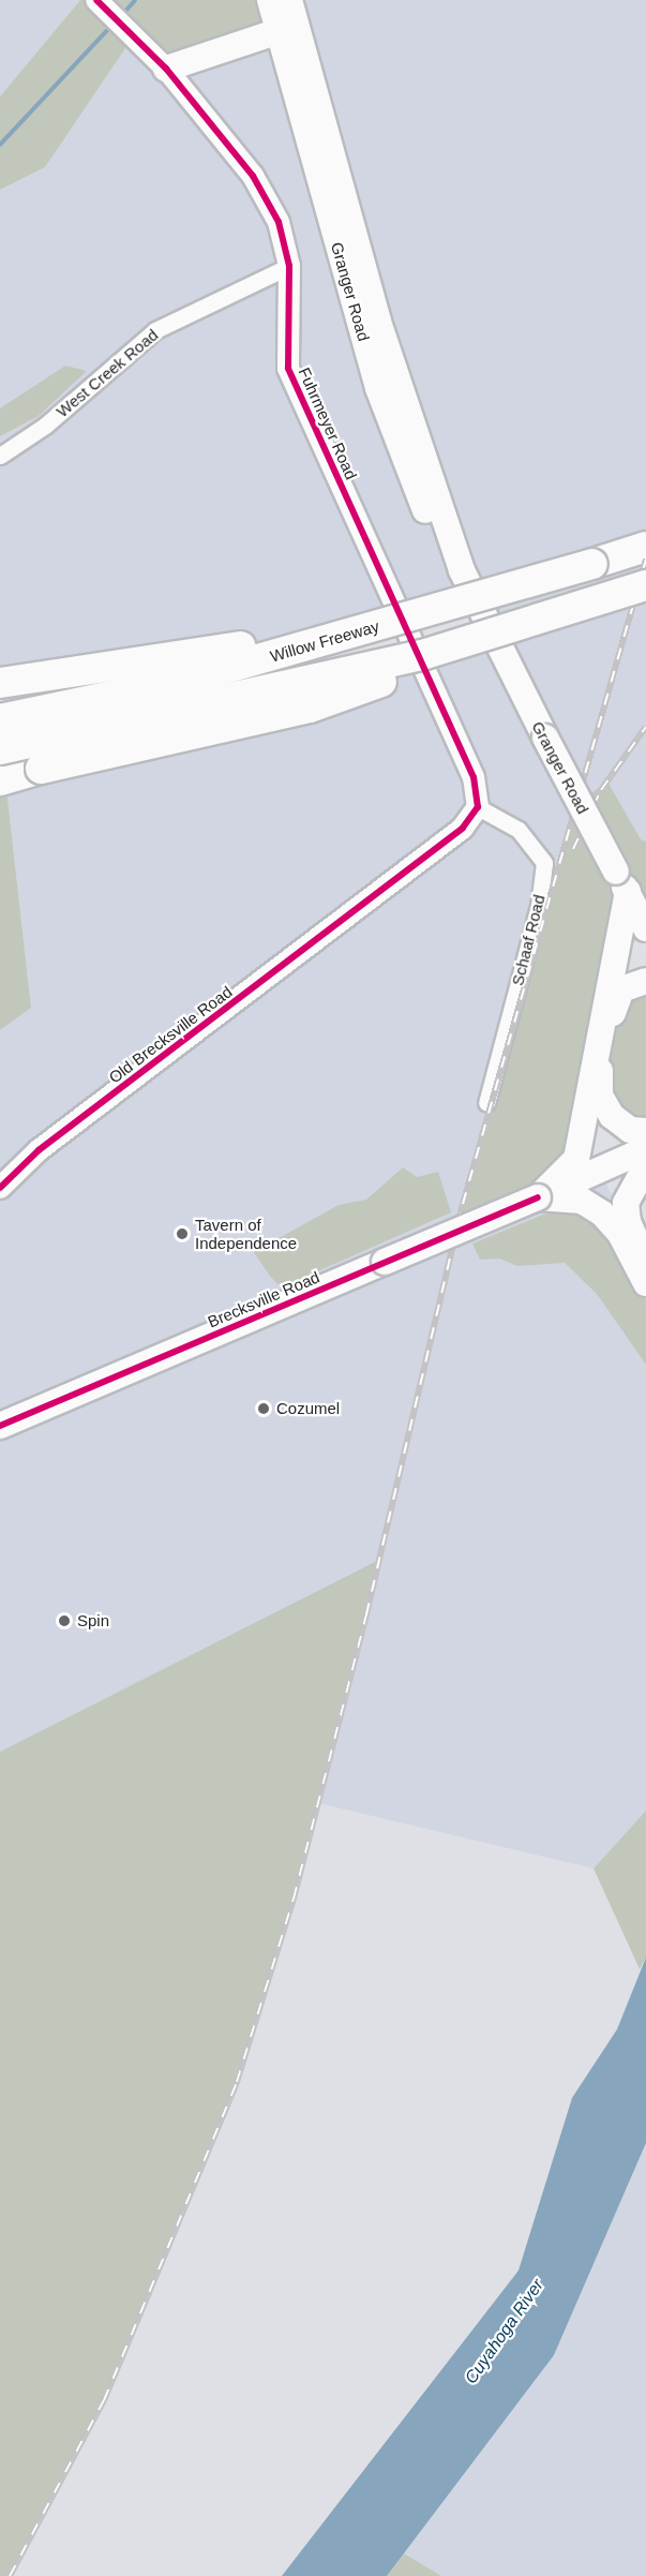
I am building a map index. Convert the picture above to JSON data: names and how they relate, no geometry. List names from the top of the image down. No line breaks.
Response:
{"streets":{"highway":["Willow Freeway"],"main road":["Granger Road","Brecksville Road"],"street":["West Creek Road","Fuhrmeyer Road","Schaaf Road","Old Brecksville Road"]},"crossings":[["West Creek Road","Fuhrmeyer Road"],["Fuhrmeyer Road","Schaaf Road"],["Fuhrmeyer Road","Old Brecksville Road"],["Schaaf Road","Old Brecksville Road"]],"water":["Cuyahoga River"],"places":["Tavern of Independence","Cozumel","Spin"]}
